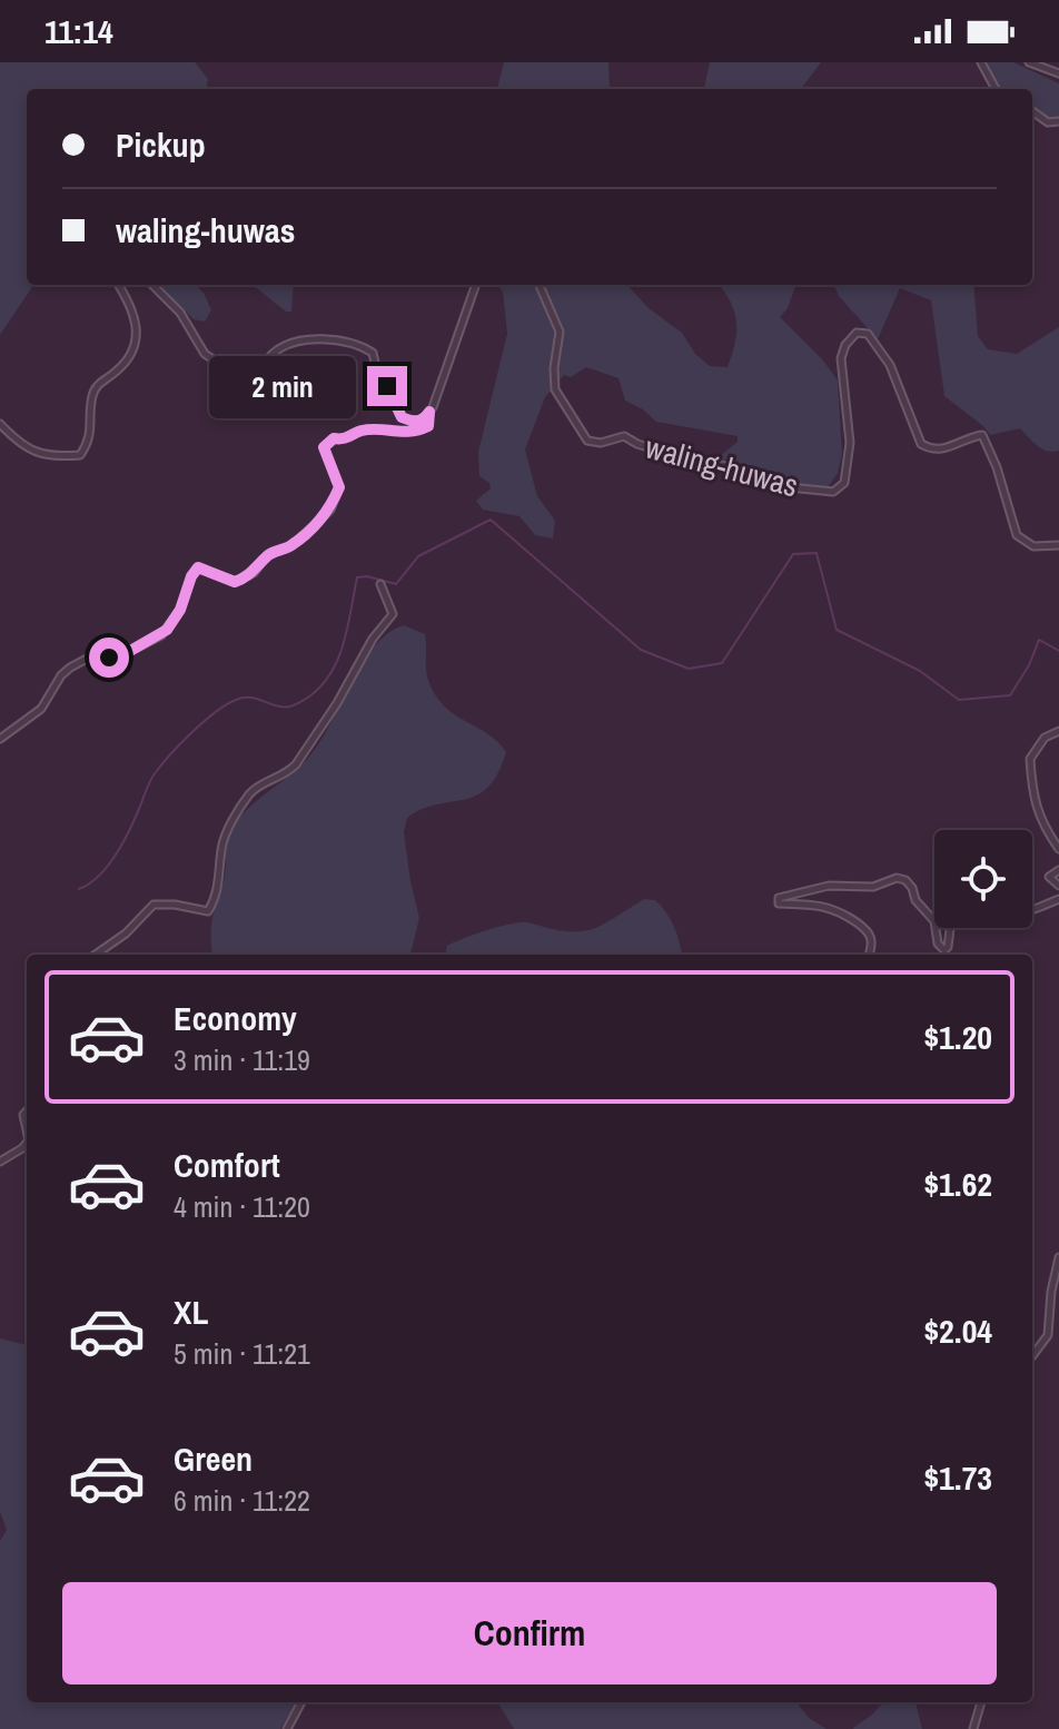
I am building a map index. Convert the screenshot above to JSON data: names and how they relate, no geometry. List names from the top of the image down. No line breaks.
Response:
{"streets":{"street":["waling-huwas"]},"page":{"status":"11:14","banner":["Pickup","waling-huwas"],"bubble":"2 min","list":[{"name":"Economy","note":"3 min · 11:19","value":"$1.20"},{"name":"Comfort","note":"4 min · 11:20","value":"$1.62"},{"name":"XL","note":"5 min · 11:21","value":"$2.04"},{"name":"Green","note":"6 min · 11:22","value":"$1.73"}],"buttons":"Confirm"}}
